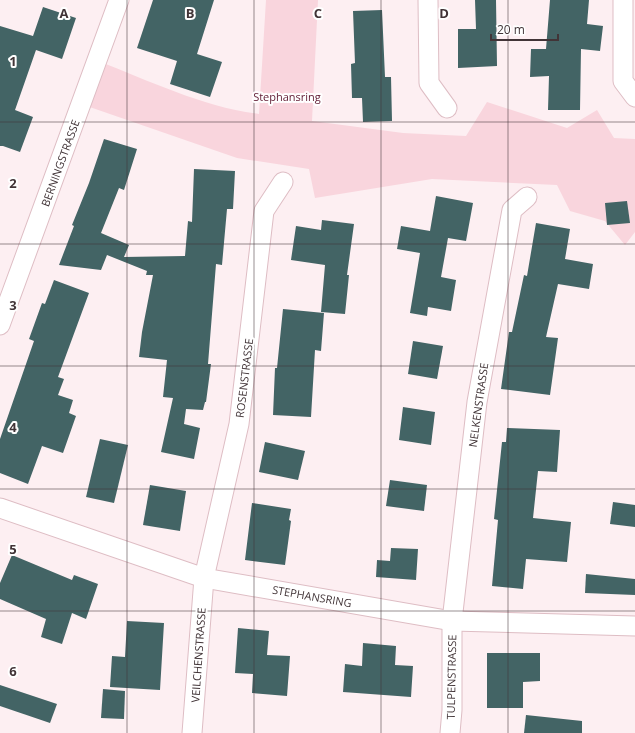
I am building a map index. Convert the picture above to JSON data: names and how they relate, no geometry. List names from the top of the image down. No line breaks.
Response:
{"streets":{"street":["BERNINGSTRASSE","ROSENSTRASSE","NELKENSTRASSE","STEPHANSRING","VEILCHENSTRASSE","TULPENSTRASSE"]},"crossings":[["ROSENSTRASSE","STEPHANSRING"],["ROSENSTRASSE","VEILCHENSTRASSE"],["NELKENSTRASSE","STEPHANSRING"],["NELKENSTRASSE","TULPENSTRASSE"],["STEPHANSRING","VEILCHENSTRASSE"],["STEPHANSRING","TULPENSTRASSE"]],"parks":["Stephansring"],"scale_bar":"20 m","grid":{"columns":["A","B","C","D"],"rows":["1","2","3","4","5","6"]}}
